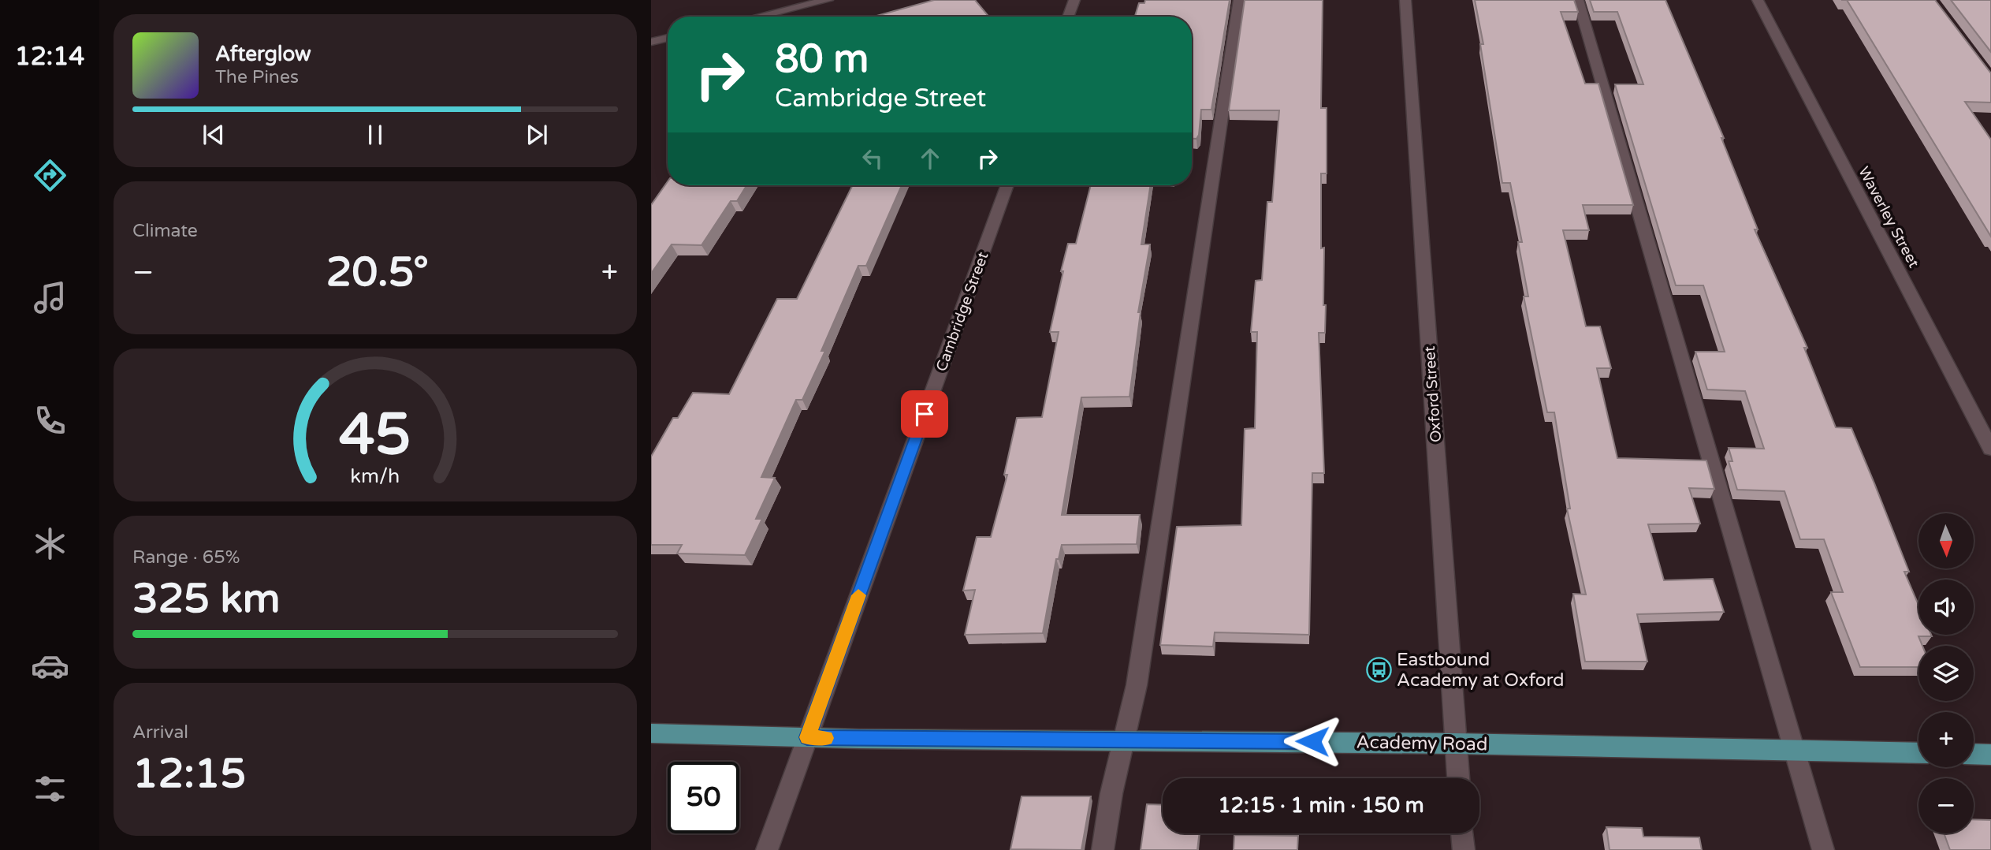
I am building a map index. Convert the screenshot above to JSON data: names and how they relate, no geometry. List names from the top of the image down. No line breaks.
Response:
{"streets":{"main road":["Academy Road"],"street":["Waverley Street","Cambridge Street","Oxford Street"]},"crossings":[["Cambridge Street","Academy Road"],["Oxford Street","Academy Road"]],"places":{"bus stop":["Eastbound Academy at Oxford"]},"north":"bottom","page":{"tabs":"12:14","turn":["80 m","Cambridge Street"],"song":["Afterglow","The Pines"],"tile":["Climate",["Range · 65%","325 km"],["Arrival","12:15"]],"heat":["−","20.5°","+"],"map_buttons":["+","−"],"limit":"50","trip":"12:15 · 1 min · 150 m","gauge":["45","km/h"]}}
